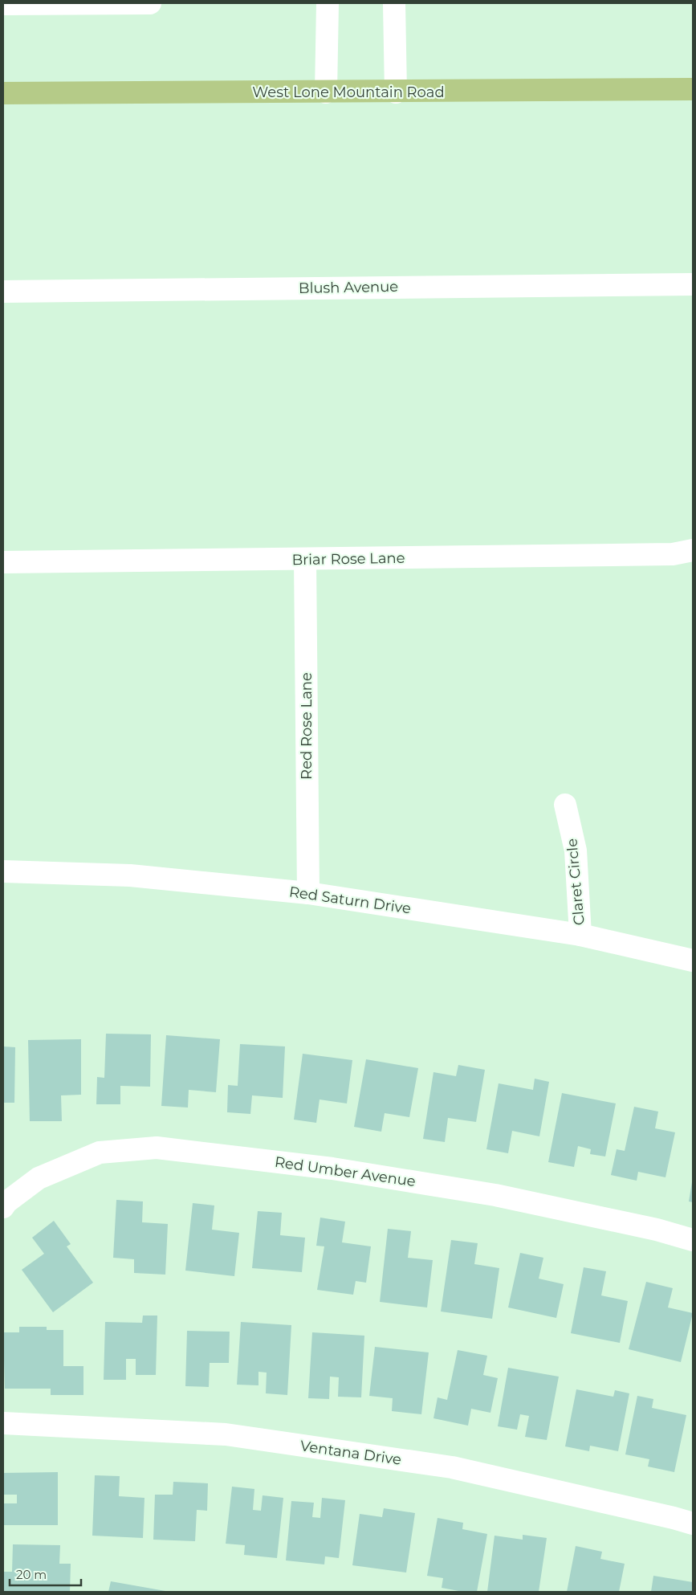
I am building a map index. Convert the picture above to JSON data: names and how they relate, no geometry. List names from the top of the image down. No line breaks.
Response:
{"streets":{"main road":["West Lone Mountain Road"],"street":["Blush Avenue","Briar Rose Lane","Red Rose Lane","Claret Circle","Red Saturn Drive","Red Umber Avenue","Ventana Drive"]},"crossings":[["Briar Rose Lane","Red Rose Lane"],["Red Rose Lane","Red Saturn Drive"],["Claret Circle","Red Saturn Drive"]],"scale_bar":"20 m"}
